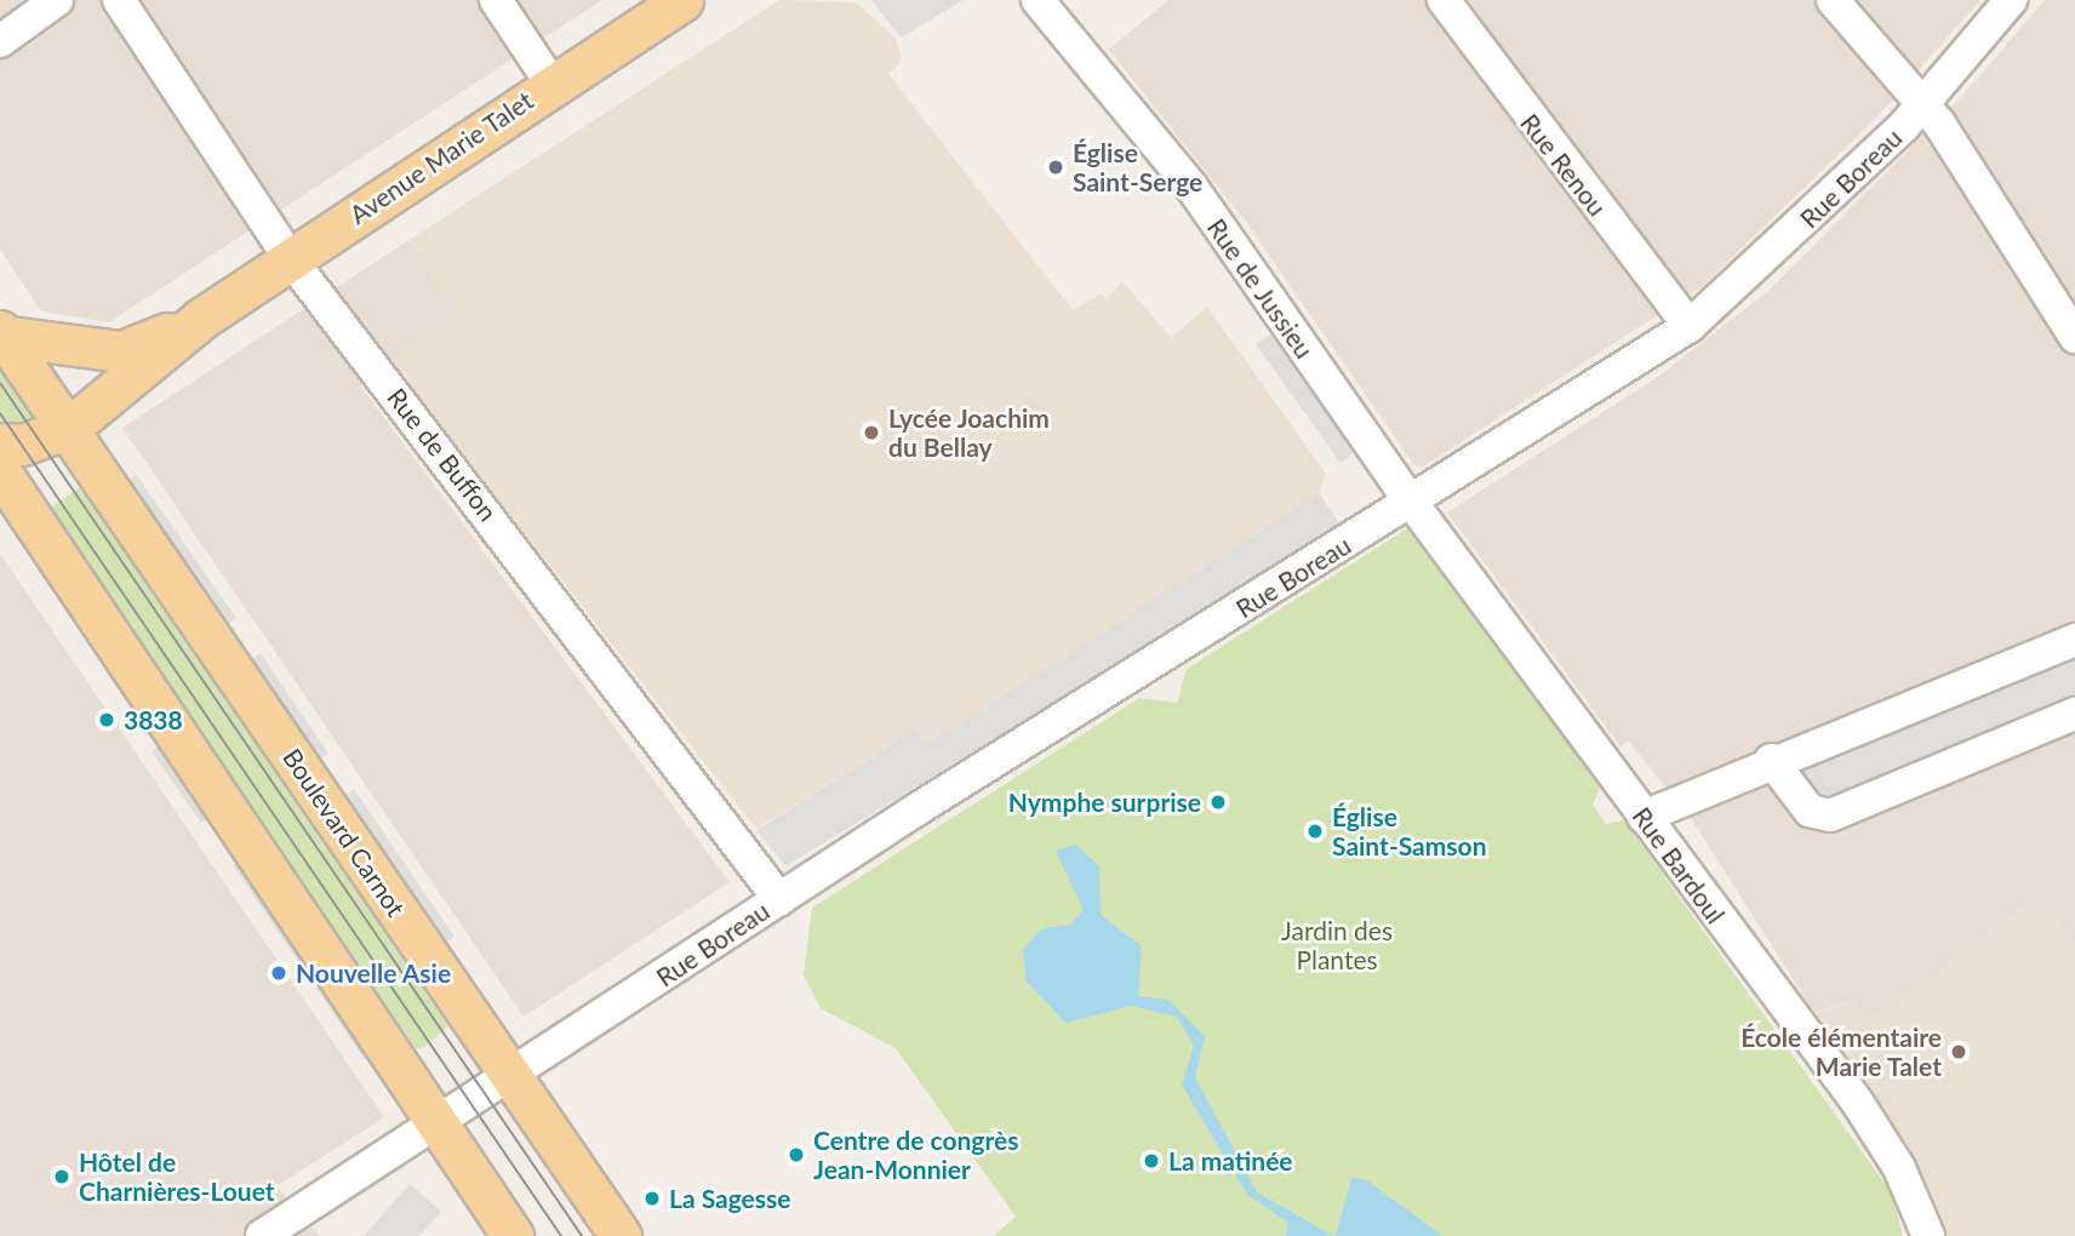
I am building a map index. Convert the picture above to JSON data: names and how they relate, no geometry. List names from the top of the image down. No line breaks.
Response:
{"streets":{"main road":["Avenue Marie Talet","Boulevard Carnot"],"street":["Rue Renou","Rue Boreau","Rue de Jussieu","Rue de Buffon","Rue Bardoul"]},"crossings":[["Avenue Marie Talet","Rue de Buffon"],["Avenue Marie Talet","Boulevard Carnot"],["Rue Renou","Rue Boreau"],["Rue Boreau","Rue de Jussieu"],["Rue Boreau","Rue de Buffon"],["Rue Boreau","Boulevard Carnot"],["Rue Boreau","Rue Bardoul"],["Rue de Jussieu","Rue Bardoul"]],"parks":["Jardin des Plantes"],"places":["Église Saint-Serge","Lycée Joachim du Bellay","3838","Nymphe surprise","Église Saint-Samson","Nouvelle Asie","École élémentaire Marie Talet","Centre de congrès Jean-Monnier","La matinée","Hôtel de Charnières-Louet","La Sagesse"]}
